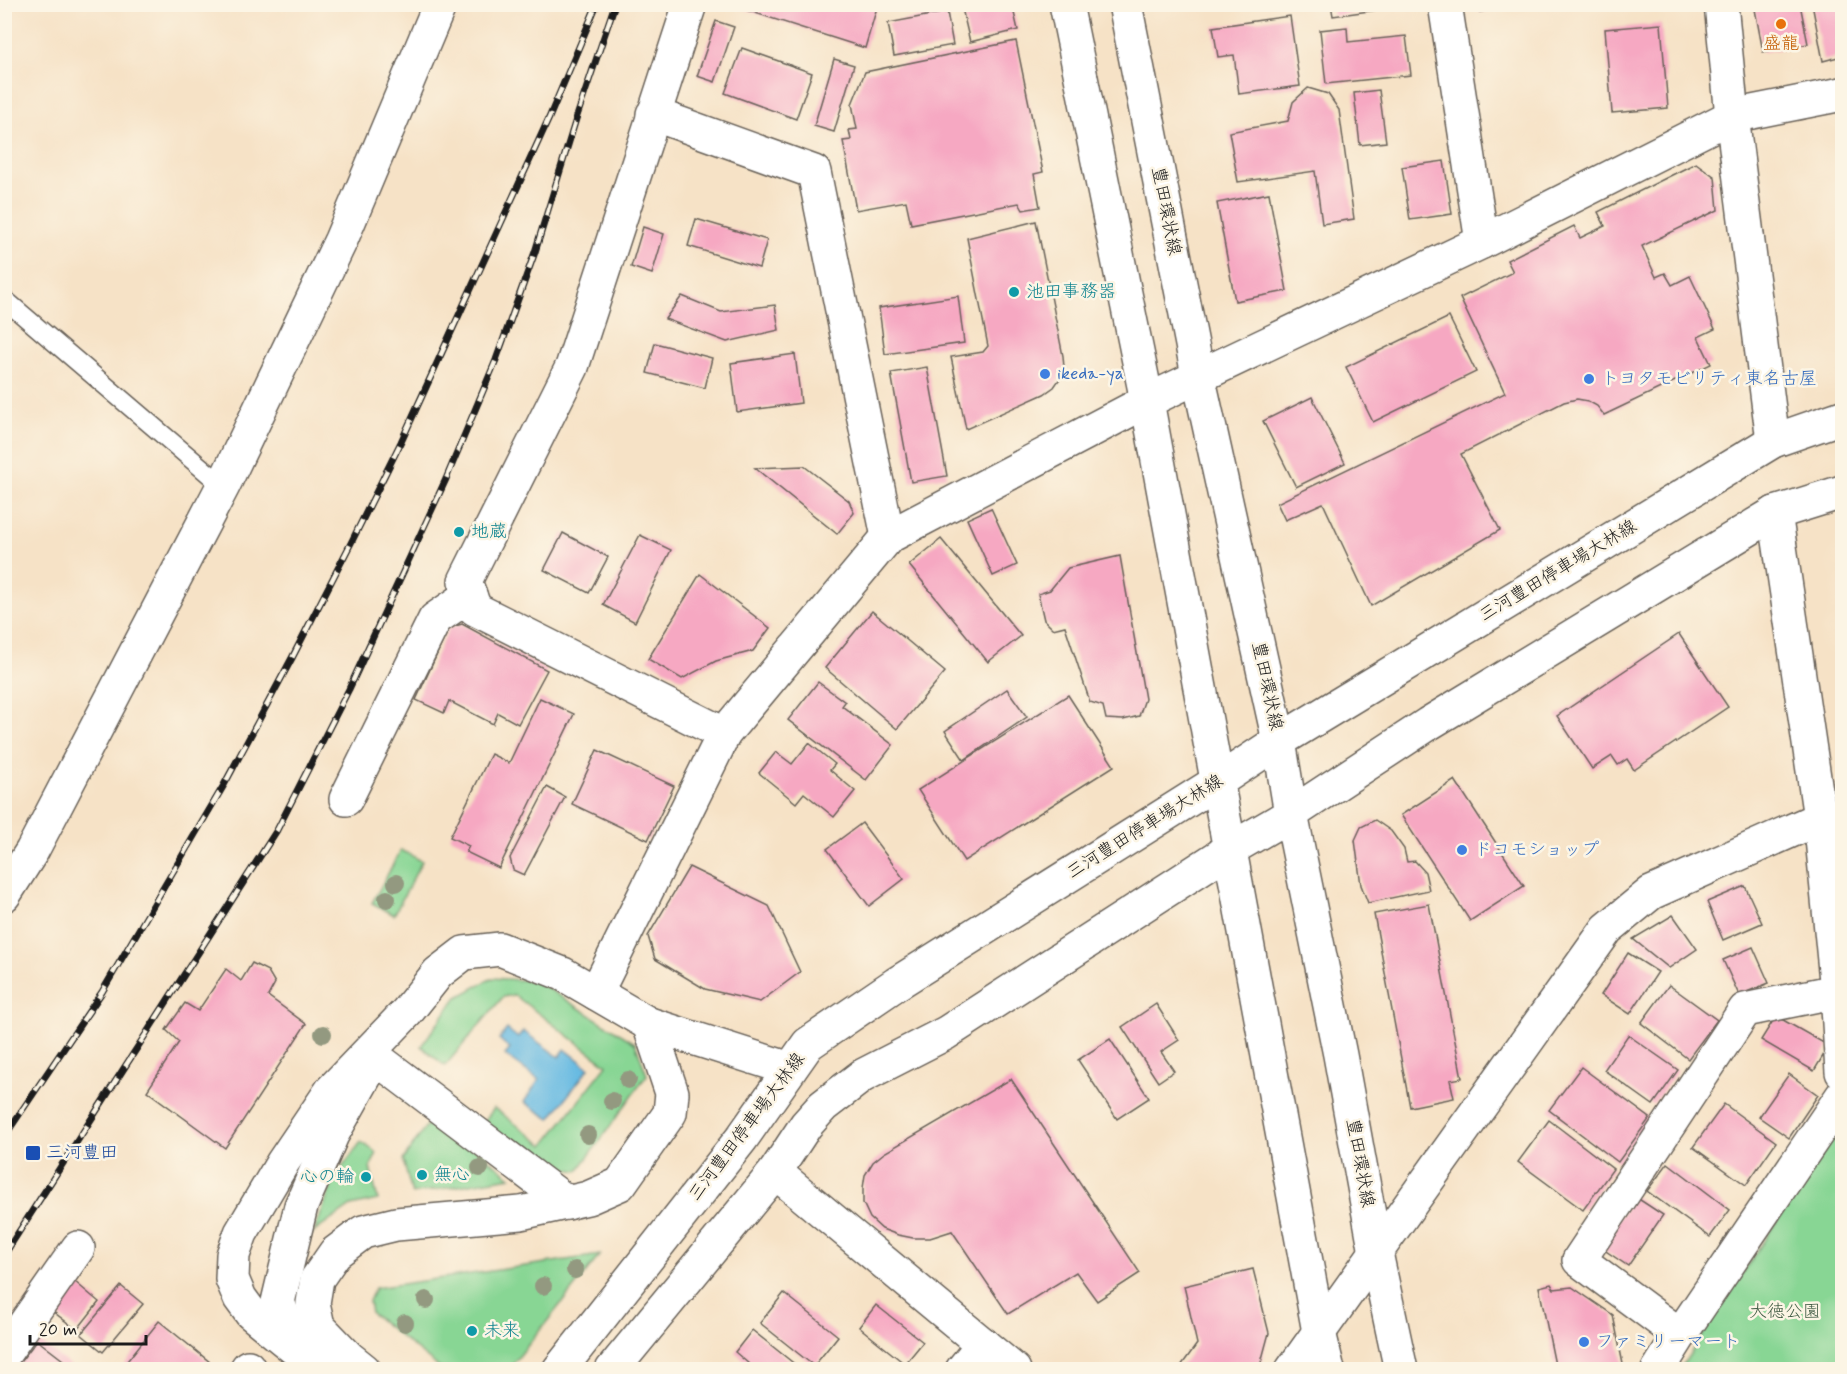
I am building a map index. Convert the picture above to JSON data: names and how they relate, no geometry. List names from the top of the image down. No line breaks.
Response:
{"streets":{"street":["豊田環状線","三河豊田停車場大林線"]},"crossings":[["豊田環状線","三河豊田停車場大林線"]],"parks":["大徳公園"],"places":{"other":["盛龍","池田事務器","ikeda-ya","トヨタモビリティ東名古屋","地蔵","ドコモショップ","無心","心の輪","未来","ファミリーマート"],"transit":["三河豊田"]},"scale_bar":"20 m"}
